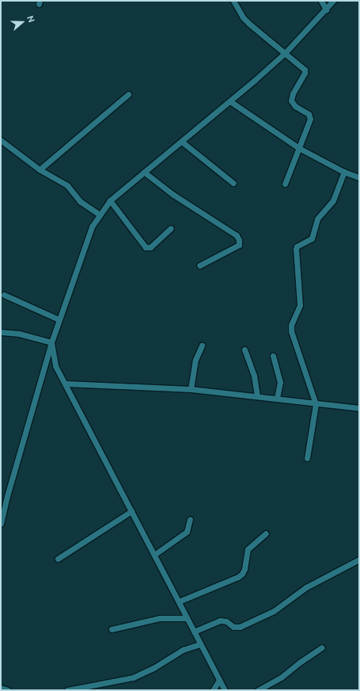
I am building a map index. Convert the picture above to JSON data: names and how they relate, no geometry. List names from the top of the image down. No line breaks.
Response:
{"north":"right"}
